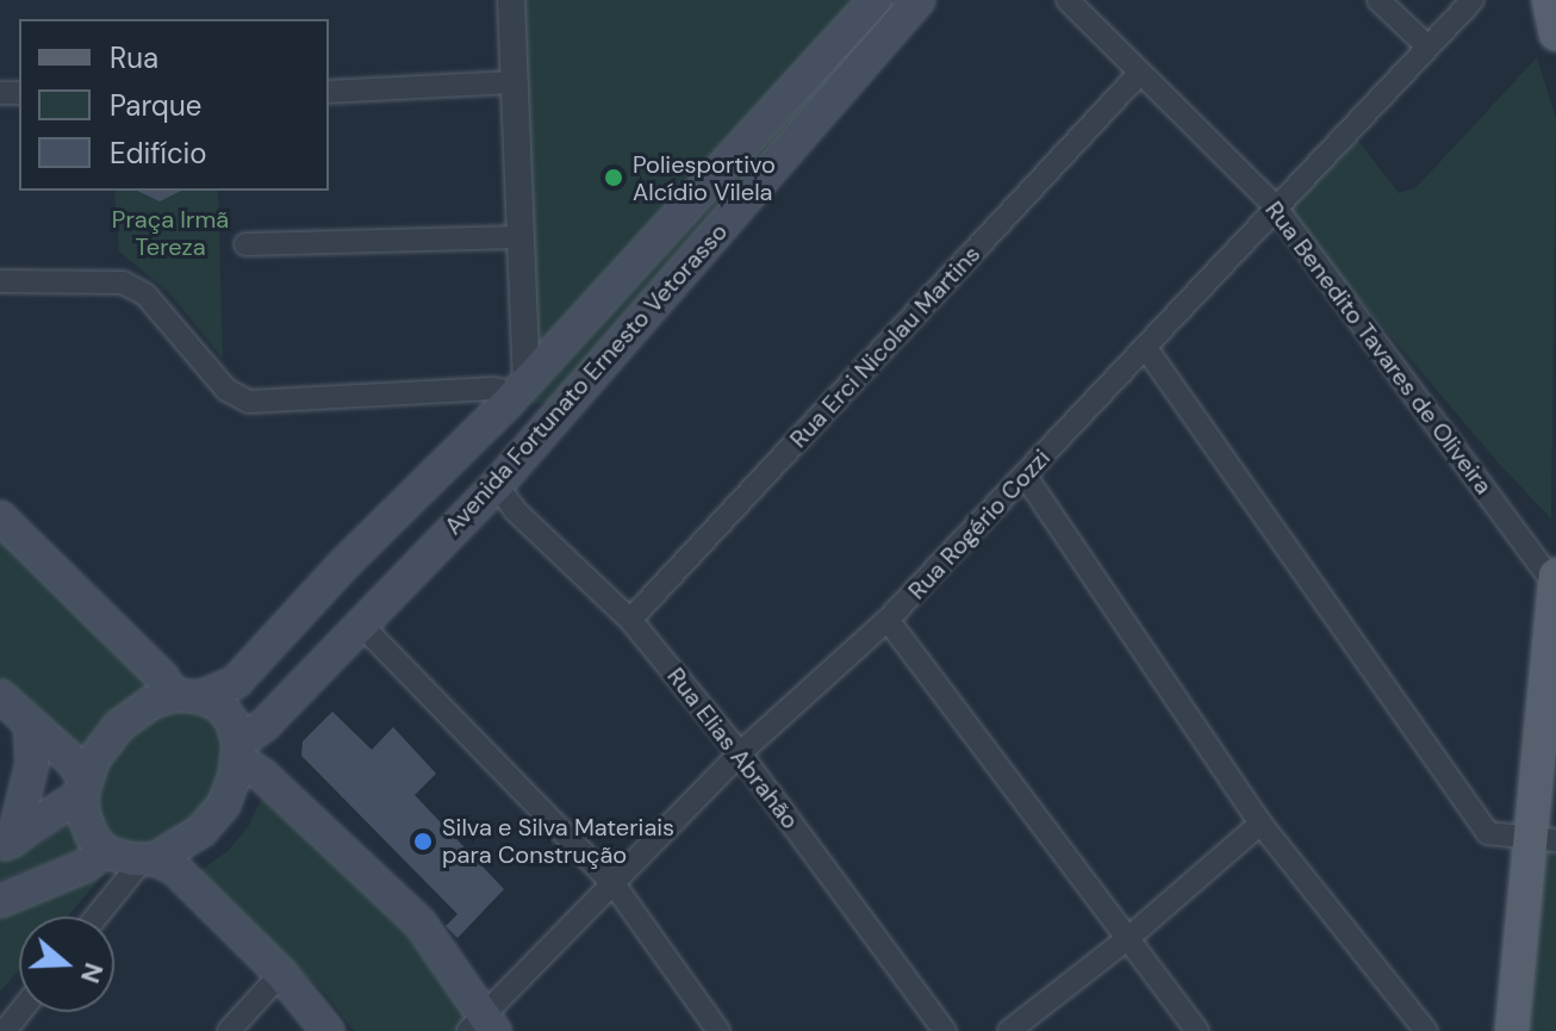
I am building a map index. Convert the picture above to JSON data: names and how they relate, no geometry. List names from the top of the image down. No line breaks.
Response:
{"streets":{"main road":["Avenida Fortunato Ernesto Vetorasso"],"street":["Rua Erci Nicolau Martins","Rua Benedito Tavares de Oliveira","Rua Rogério Cozzi","Rua Elias Abrahão"]},"crossings":[["Rua Erci Nicolau Martins","Rua Benedito Tavares de Oliveira"],["Rua Erci Nicolau Martins","Rua Elias Abrahão"],["Rua Benedito Tavares de Oliveira","Rua Rogério Cozzi"],["Avenida Fortunato Ernesto Vetorasso","Rua Elias Abrahão"],["Rua Rogério Cozzi","Rua Elias Abrahão"]],"parks":["Praça Irmã Tereza"],"places":["Poliesportivo Alcídio Vilela","Silva e Silva Materiais para Construção"],"legend":["Rua","Parque","Edifício"],"north":"right"}
